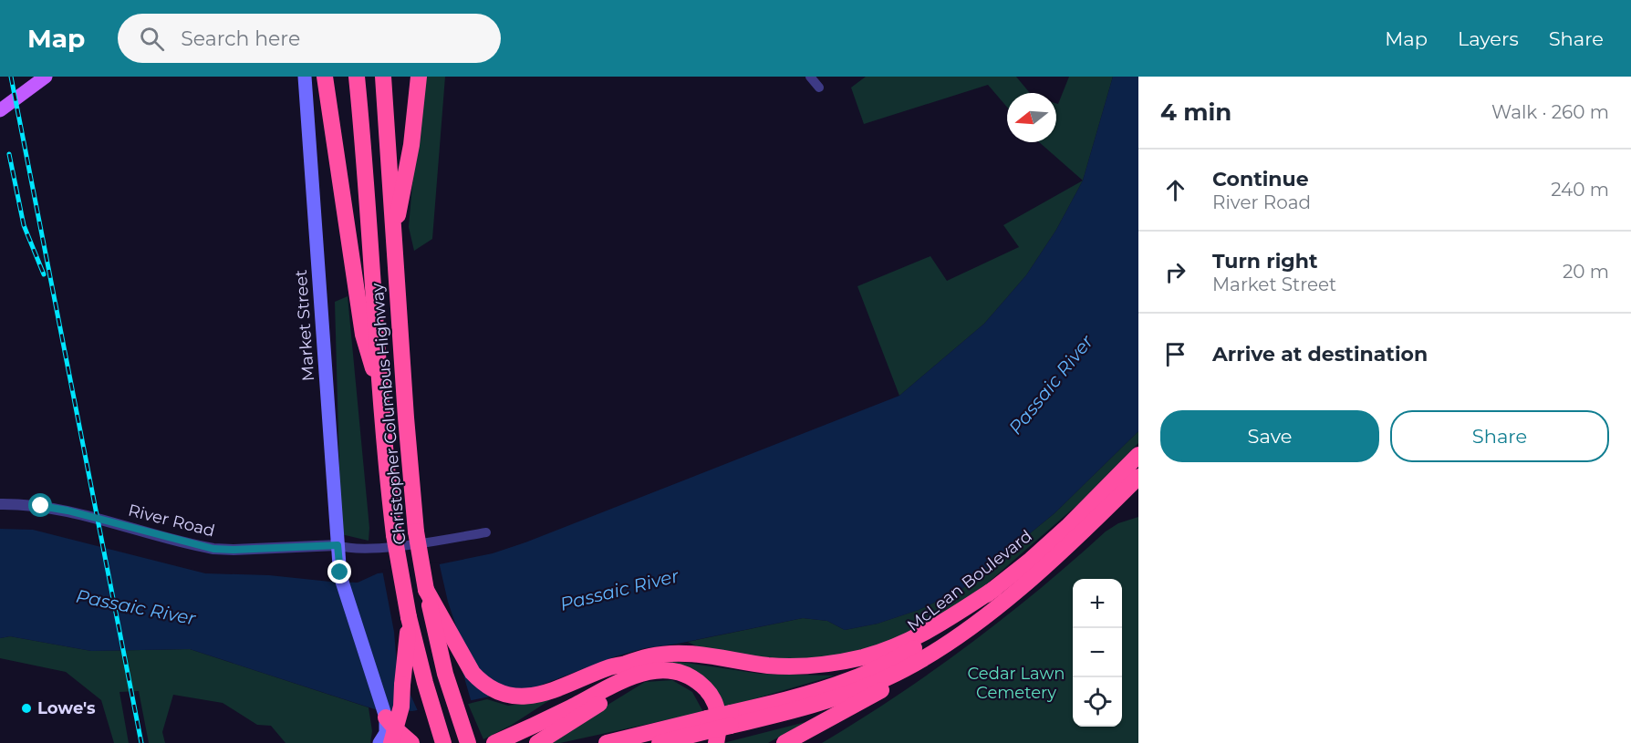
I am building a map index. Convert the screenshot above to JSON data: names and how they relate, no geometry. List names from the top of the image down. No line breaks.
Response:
{"streets":{"highway":["Christopher Columbus Highway","McLean Boulevard"],"main road":["Market Street"],"street":["River Road"]},"crossings":[["Market Street","River Road"]],"water":["Passaic River"],"parks":["Cedar Lawn Cemetery"],"places":["Lowe's"],"north":"left","page":{"header":"Map","search":"Search here","nav":["Map","Layers","Share"],"heading":["4 min","Walk · 260 m"],"list":[["Continue","River Road","240 m"],["Turn right","Market Street","20 m"],"Arrive at destination"],"buttons":["Save","Share"],"map_buttons":["+","−"]}}
